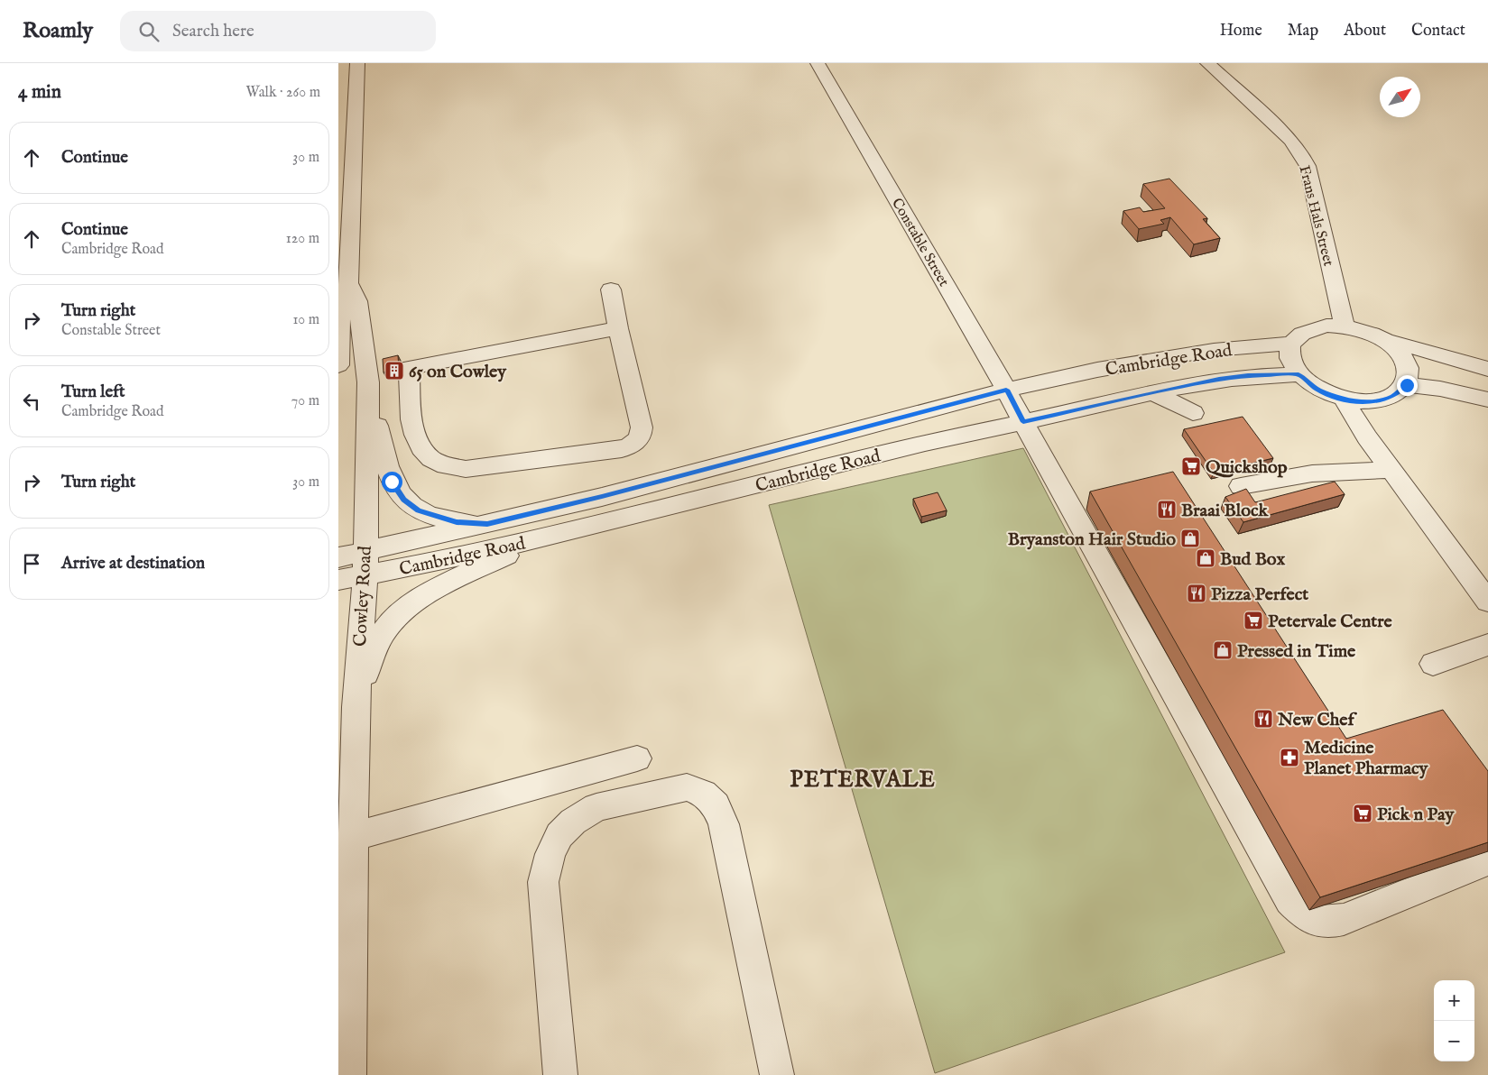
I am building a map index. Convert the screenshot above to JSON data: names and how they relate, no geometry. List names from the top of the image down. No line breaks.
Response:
{"streets":{"street":["Frans Hals Street","Constable Street","Cambridge Road","Cowley Road"]},"crossings":[["Frans Hals Street","Cambridge Road"],["Constable Street","Cambridge Road"],["Cambridge Road","Cowley Road"]],"districts":["PETERVALE"],"places":{"building":["65 on Cowley"],"supermarket":["Quickshop","Petervale Centre","Pick n Pay"],"restaurant":["Braai Block","Pizza Perfect","New Chef"],"shop":["Bryanston Hair Studio","Bud Box","Pressed in Time"],"pharmacy":["Medicine Planet Pharmacy"]},"north":"top right","page":{"header":"Roamly","search":"Search here","nav":["Home","Map","About","Contact"],"heading":["4 min","Walk · 260 m"],"list":[["Continue","30 m"],["Continue","Cambridge Road","120 m"],["Turn right","Constable Street","10 m"],["Turn left","Cambridge Road","70 m"],["Turn right","30 m"],"Arrive at destination"],"map_buttons":["+","−"]}}
